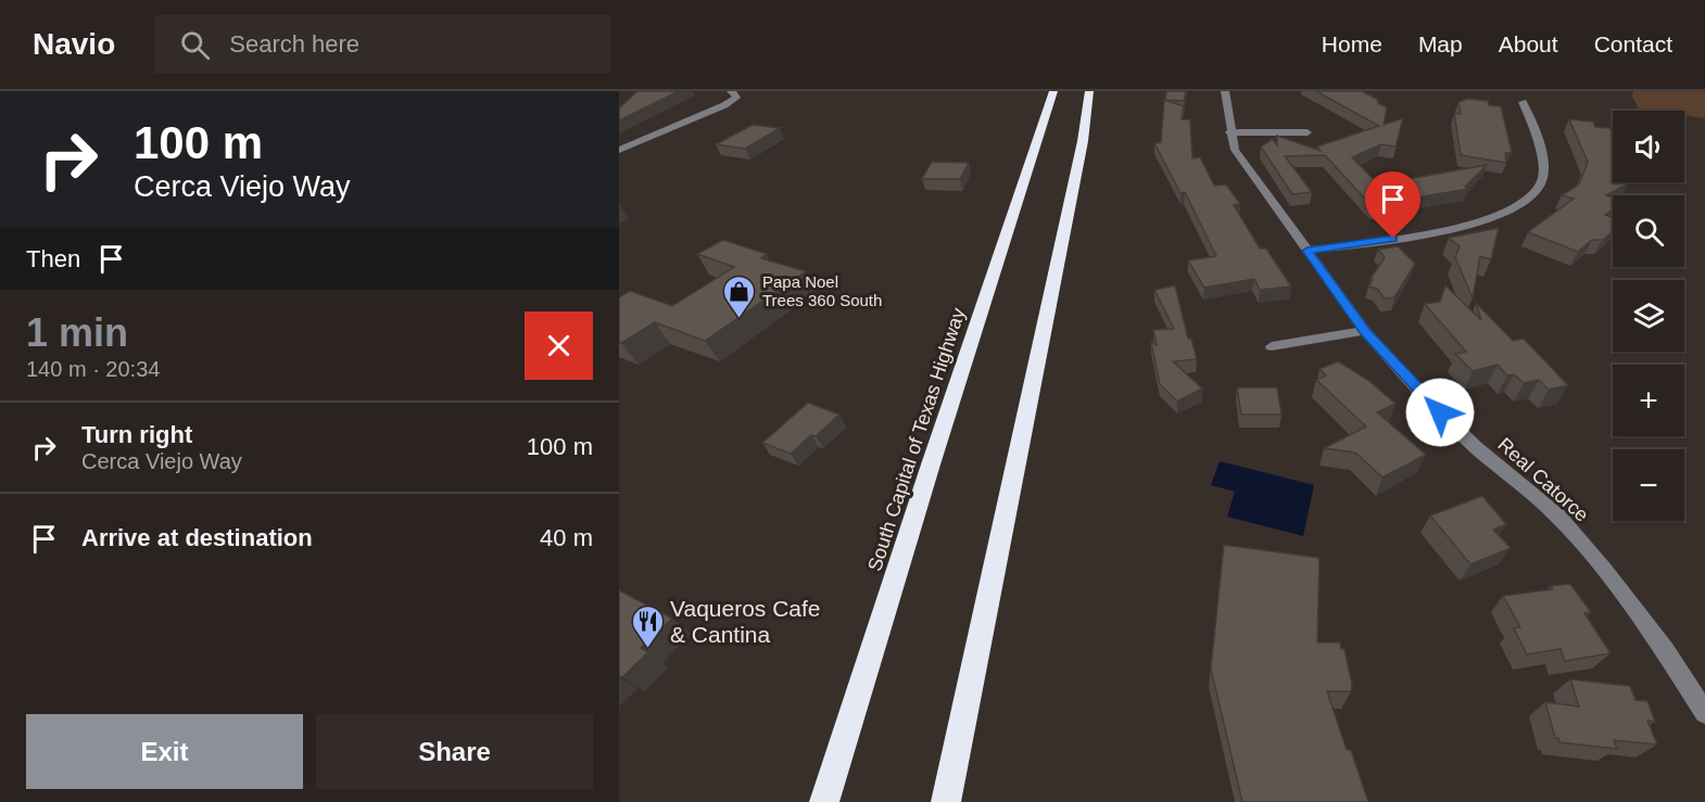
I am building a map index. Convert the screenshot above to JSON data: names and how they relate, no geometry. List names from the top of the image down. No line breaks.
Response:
{"streets":{"highway":["South Capital of Texas Highway"],"street":["Real Catorce"]},"places":{"shop":["Papa Noel Trees 360 South"],"restaurant":["Vaqueros Cafe & Cantina"]},"page":{"header":"Navio","search":"Search here","nav":["Home","Map","About","Contact"],"turn":["100 m","Cerca Viejo Way"],"map_buttons":["+","−"],"then":"Then","heading":["1 min","140 m · 20:34"],"list":[{"name":"Turn right","note":"Cerca Viejo Way","value":"100 m"},{"name":"Arrive at destination","value":"40 m"}],"buttons":["Exit","Share"]}}
